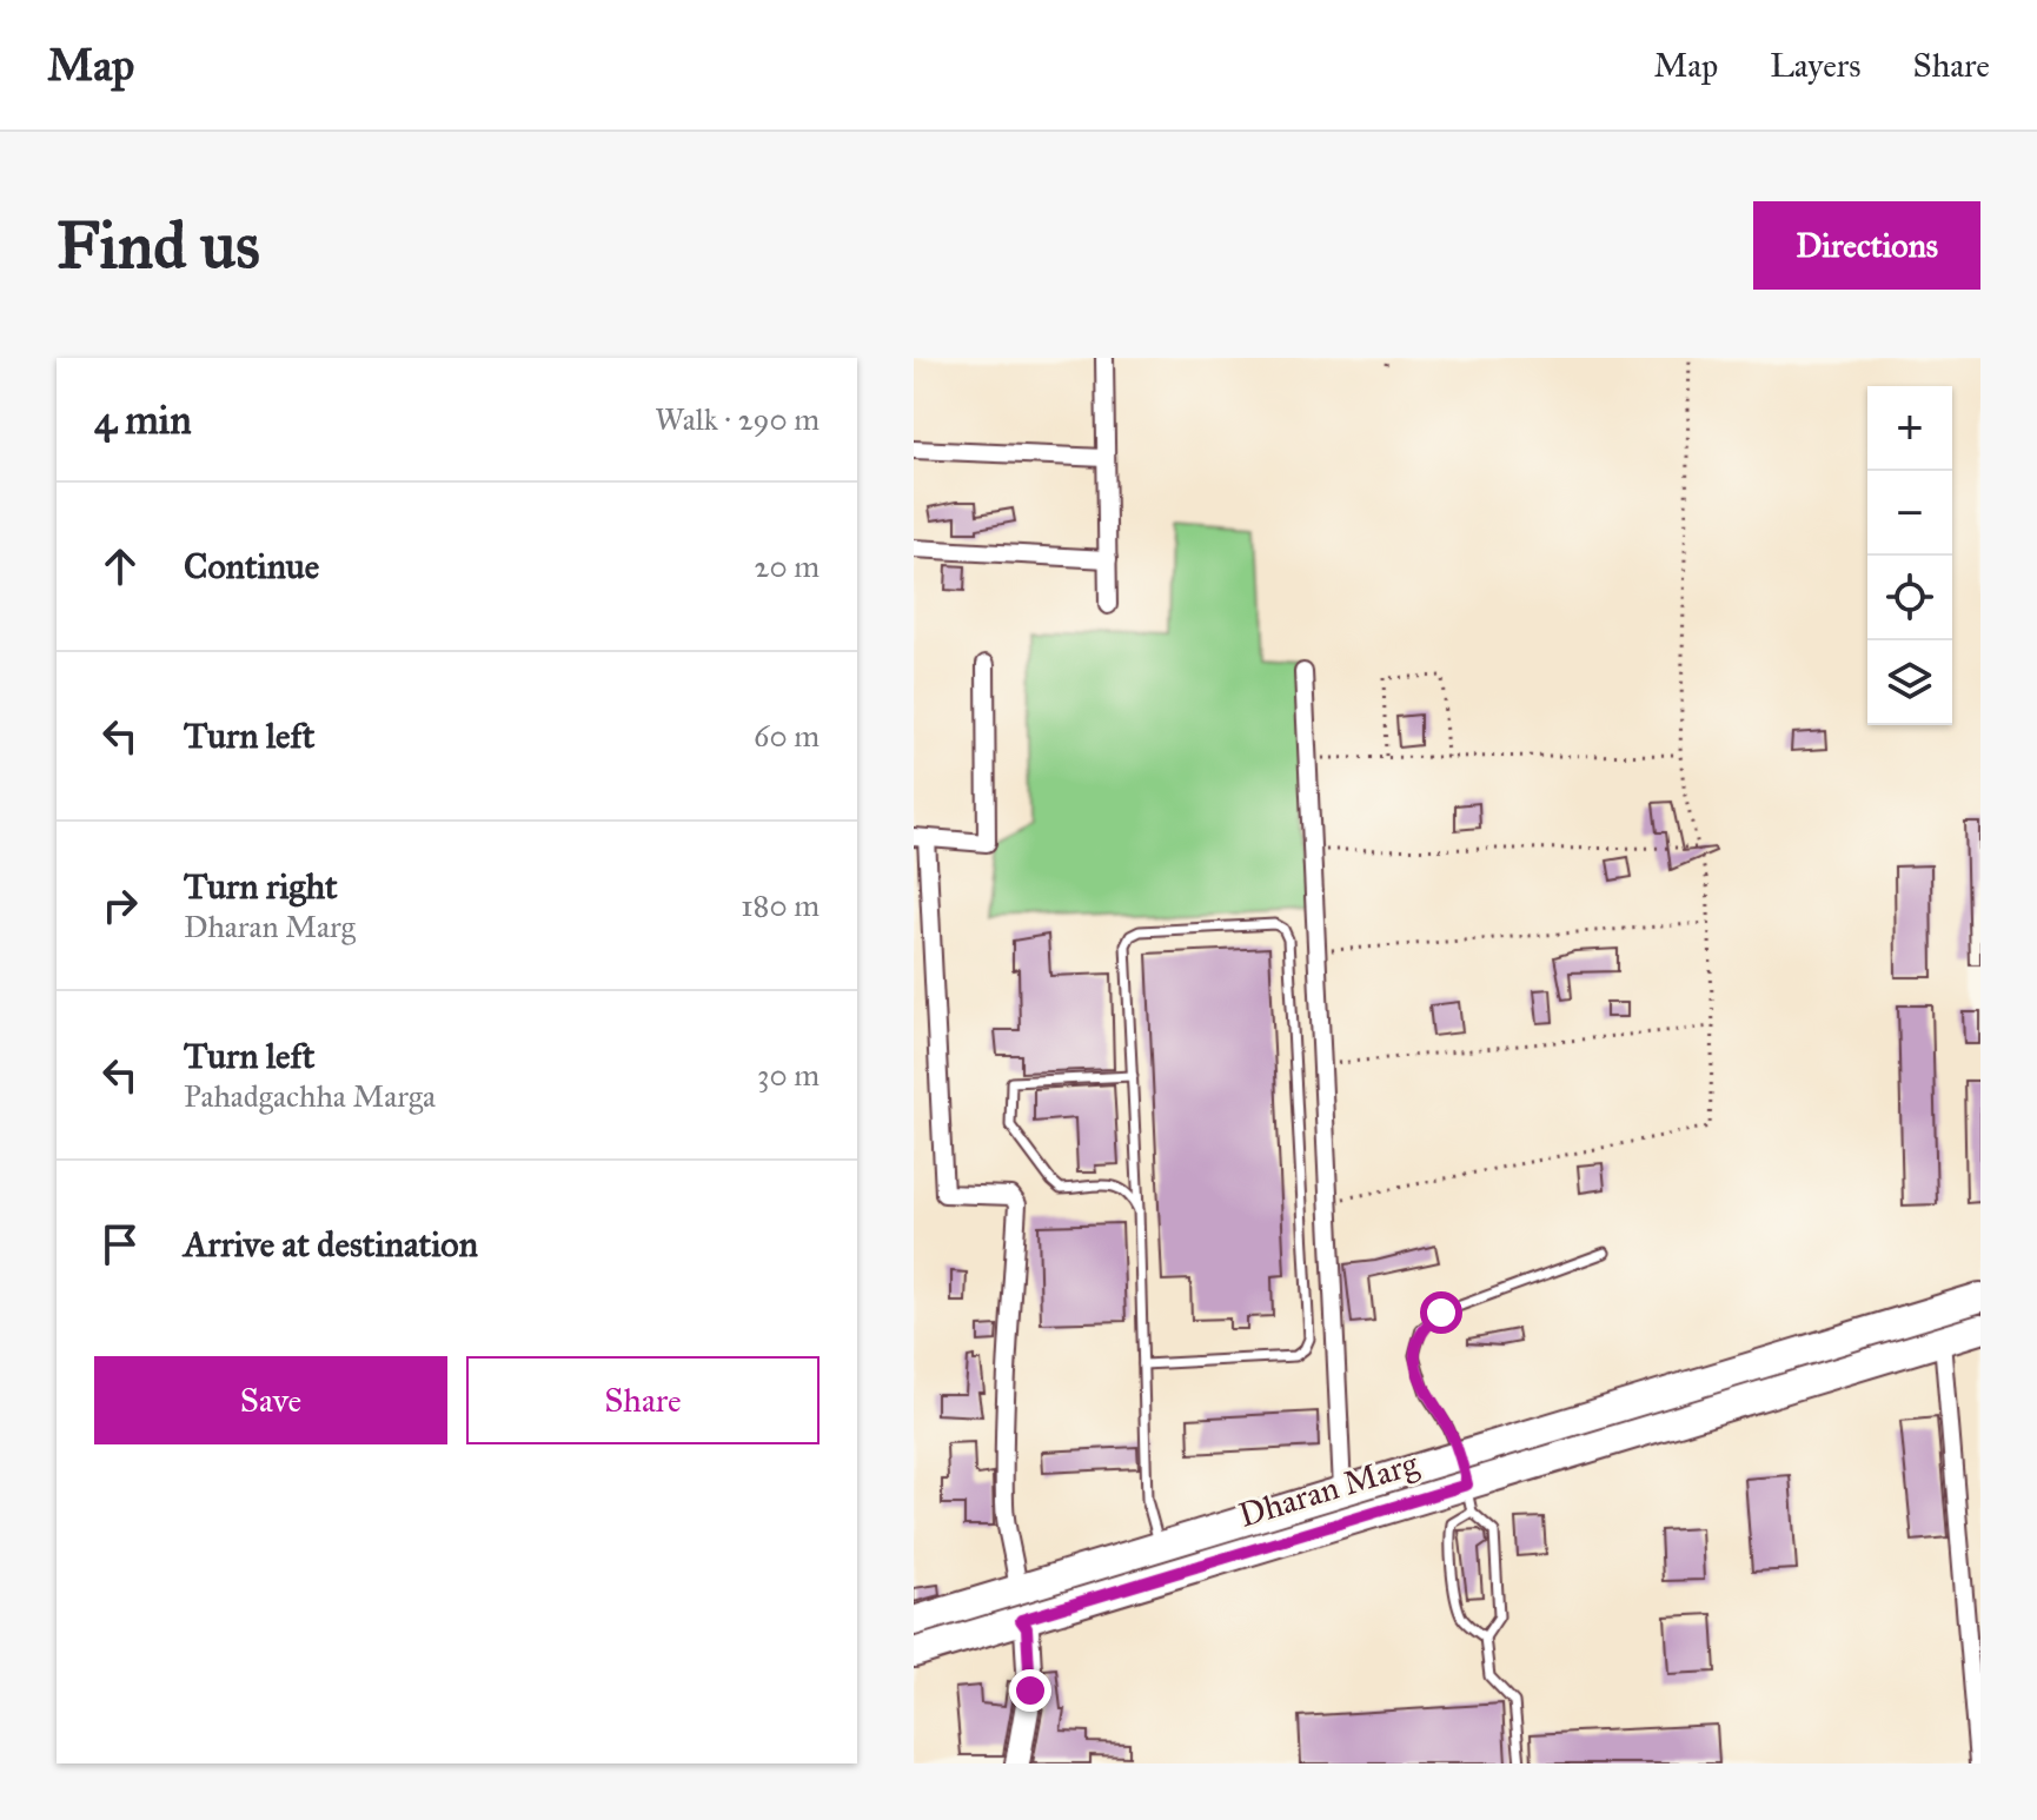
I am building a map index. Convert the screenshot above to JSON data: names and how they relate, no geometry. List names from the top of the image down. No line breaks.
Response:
{"streets":{"main road":["Dharan Marg"]},"page":{"header":"Map","nav":["Map","Layers","Share"],"buttons":["Directions",["Save","Share"]],"title":"Find us","heading":["4 min","Walk · 290 m"],"map_buttons":["+","−"],"list":[["Continue","20 m"],["Turn left","60 m"],["Turn right","Dharan Marg","180 m"],["Turn left","Pahadgachha Marga","30 m"],"Arrive at destination"]}}
